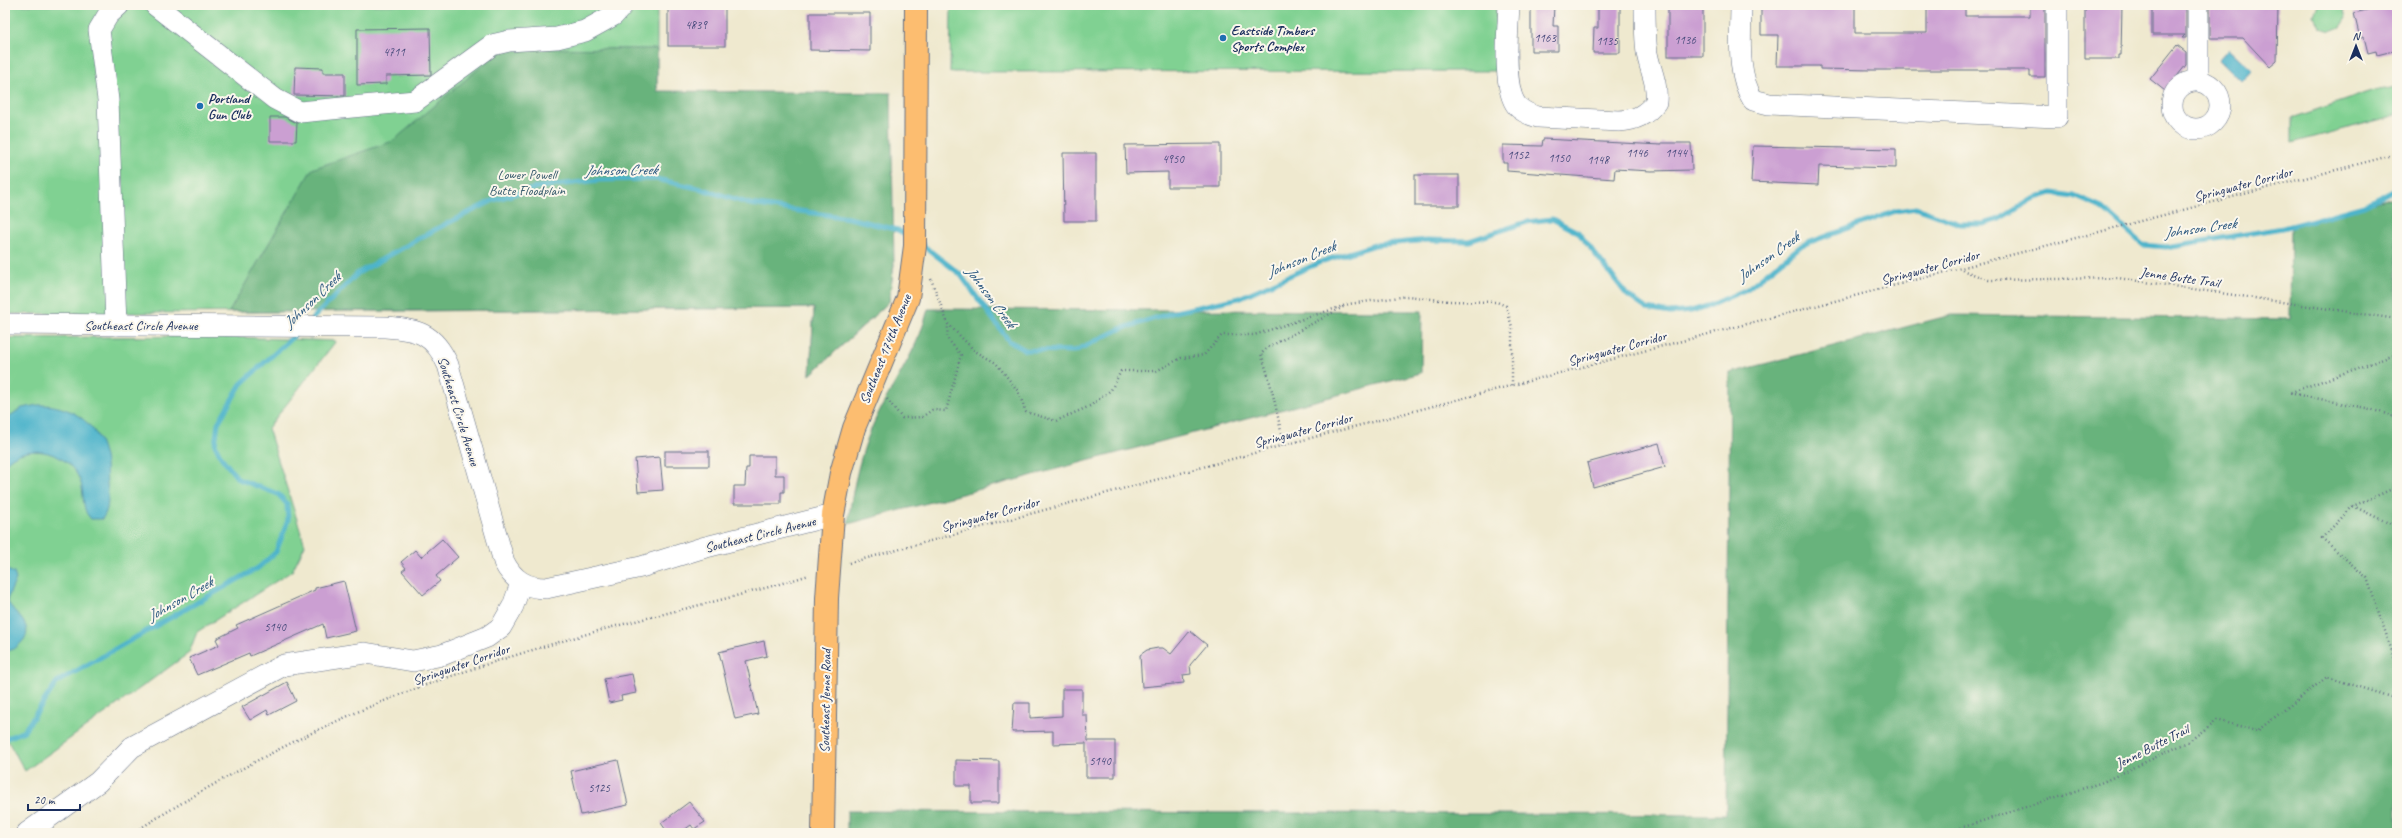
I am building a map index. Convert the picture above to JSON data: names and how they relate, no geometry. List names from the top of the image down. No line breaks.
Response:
{"streets":{"main road":["Southeast 174th Avenue","Southeast Jenne Road"],"street":["Southeast Circle Avenue"],"path":["Springwater Corridor","Jenne Butte Trail"]},"crossings":[["Springwater Corridor","Jenne Butte Trail"],["Springwater Corridor","Southeast 174th Avenue"],["Springwater Corridor","Southeast Jenne Road"],["Southeast Circle Avenue","Southeast 174th Avenue"],["Southeast 174th Avenue","Southeast Jenne Road"]],"water":["Johnson Creek"],"parks":["Lower Powell Butte Floodplain"],"places":["Eastside Timbers Sports Complex","Portland Gun Club"],"house_numbers":["4839","1163","1136","1135","4711","1146","1144","1152","1150","4950","1148","5140","5140","5125"],"scale_bar":"20 m","north":"top"}
